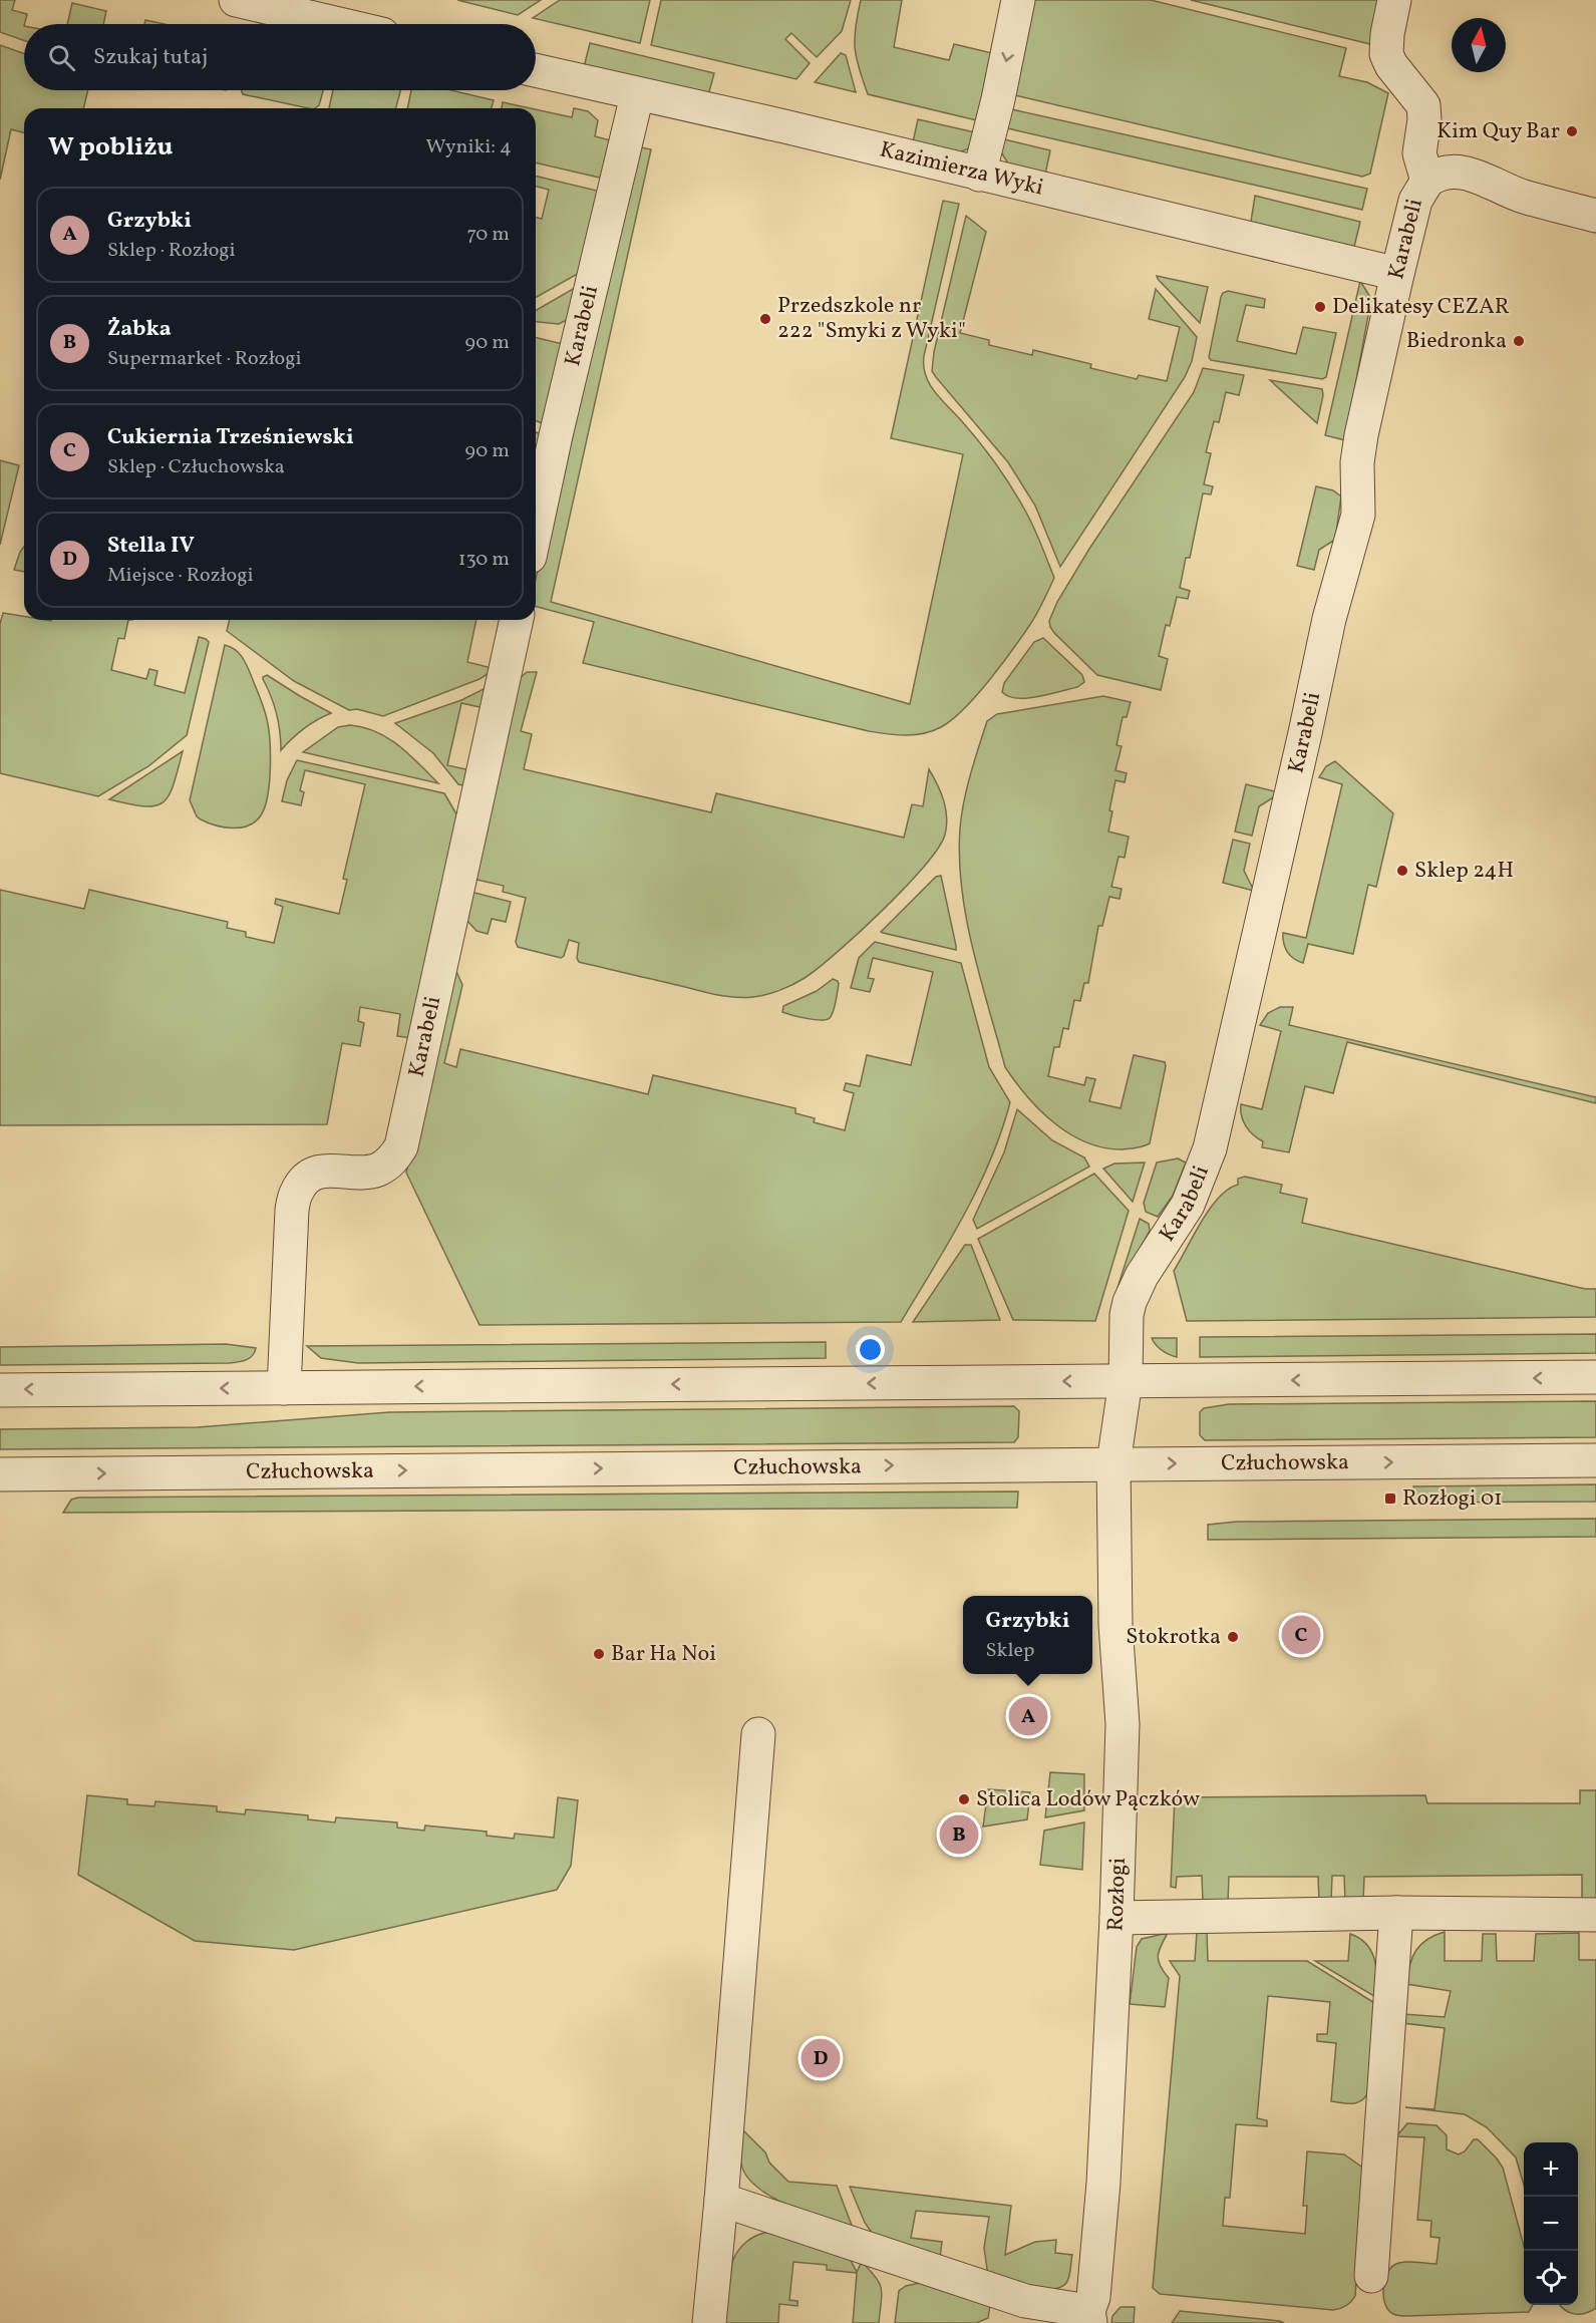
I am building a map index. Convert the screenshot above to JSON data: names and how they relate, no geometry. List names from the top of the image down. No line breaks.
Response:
{"streets":{"street":["Kazimierza Wyki","Karabeli","Człuchowska","Rozłogi"]},"crossings":[["Kazimierza Wyki","Karabeli"],["Karabeli","Człuchowska"],["Karabeli","Rozłogi"],["Człuchowska","Rozłogi"]],"places":{"other":["Kim Quy Bar","Delikatesy CEZAR","Przedszkole nr 222 \"Smyki z Wyki\"","Biedronka","Sklep 24H","Stokrotka","Bar Ha Noi","Stolica Lodów Pączków"],"transit":["Rozłogi 01"]},"north":"top","page":{"search":"Szukaj tutaj","heading":["W pobliżu","Wyniki: 4"],"list":[{"mark":"A","name":"Grzybki","note":"Sklep · Rozłogi","value":"70 m"},{"mark":"B","name":"Żabka","note":"Supermarket · Rozłogi","value":"90 m"},{"mark":"C","name":"Cukiernia Trześniewski","note":"Sklep · Człuchowska","value":"90 m"},{"mark":"D","name":"Stella IV","note":"Miejsce · Rozłogi","value":"130 m"}],"popup":["Grzybki","Sklep"],"pins":["C","A","B","D"],"map_buttons":["+","−"]}}
